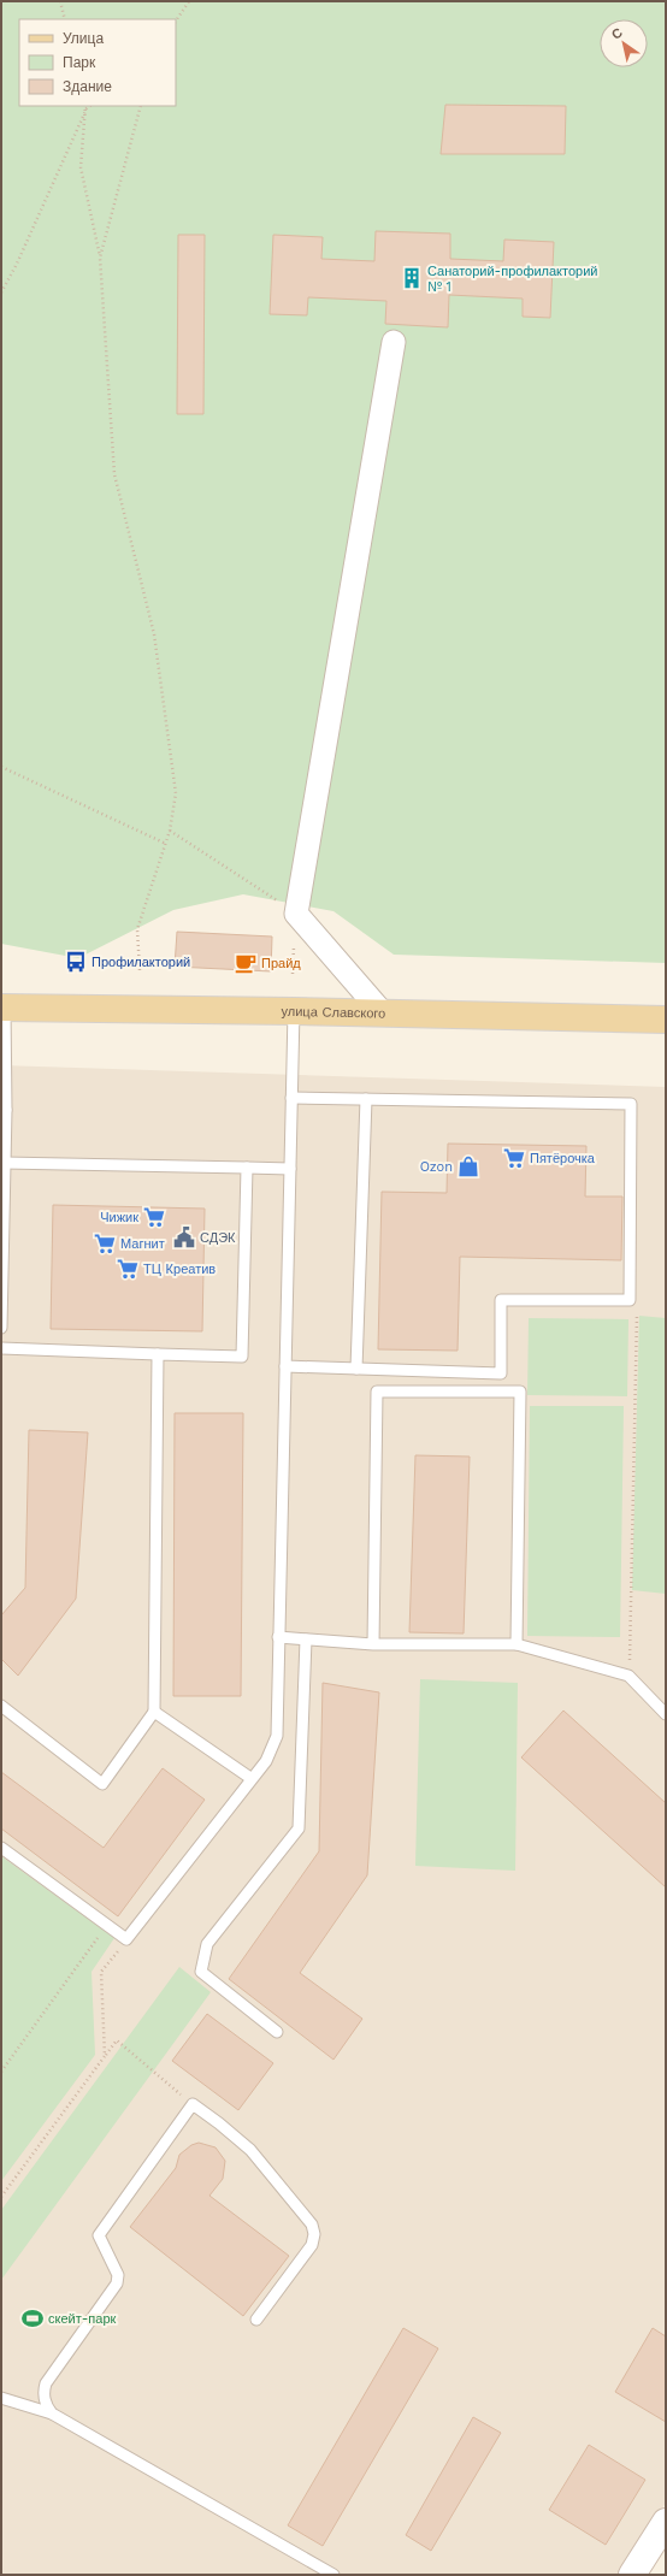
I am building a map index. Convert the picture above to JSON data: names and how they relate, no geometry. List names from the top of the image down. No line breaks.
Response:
{"streets":{"main road":["улица Славского"]},"places":{"building":["Санаторий-профилакторий № 1"],"bus stop":["Профилакторий"],"cafe":["Прайд"],"supermarket":["Пятёрочка","Чижик","Магнит","ТЦ Креатив"],"shop":["Ozon"],"public building":["СДЭК"],"sports":["скейт-парк"]},"legend":["Улица","Парк","Здание"],"north":"top left"}
